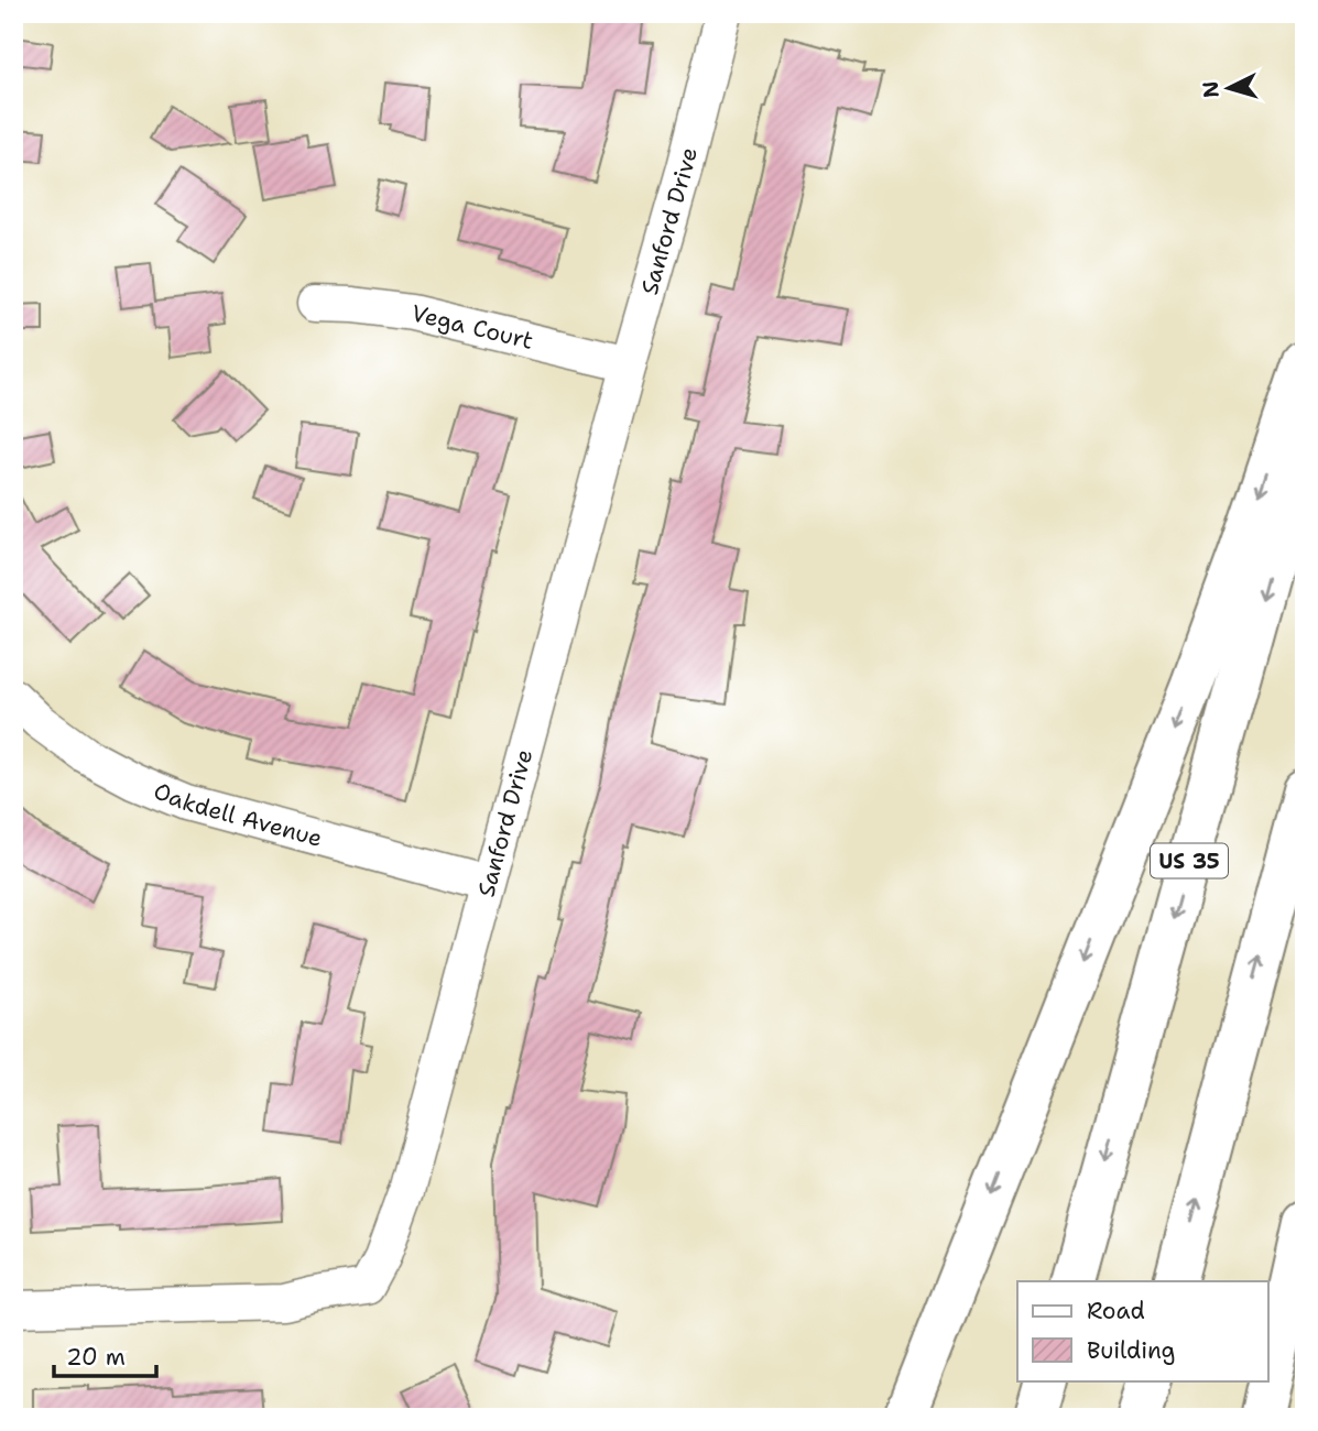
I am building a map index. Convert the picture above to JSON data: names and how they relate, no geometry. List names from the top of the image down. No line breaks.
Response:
{"streets":{"highway":["US 35"],"street":["Sanford Drive","Vega Court","Oakdell Avenue"]},"crossings":[["Sanford Drive","Vega Court"],["Sanford Drive","Oakdell Avenue"]],"legend":["Road","Building"],"scale_bar":"20 m","north":"left"}
